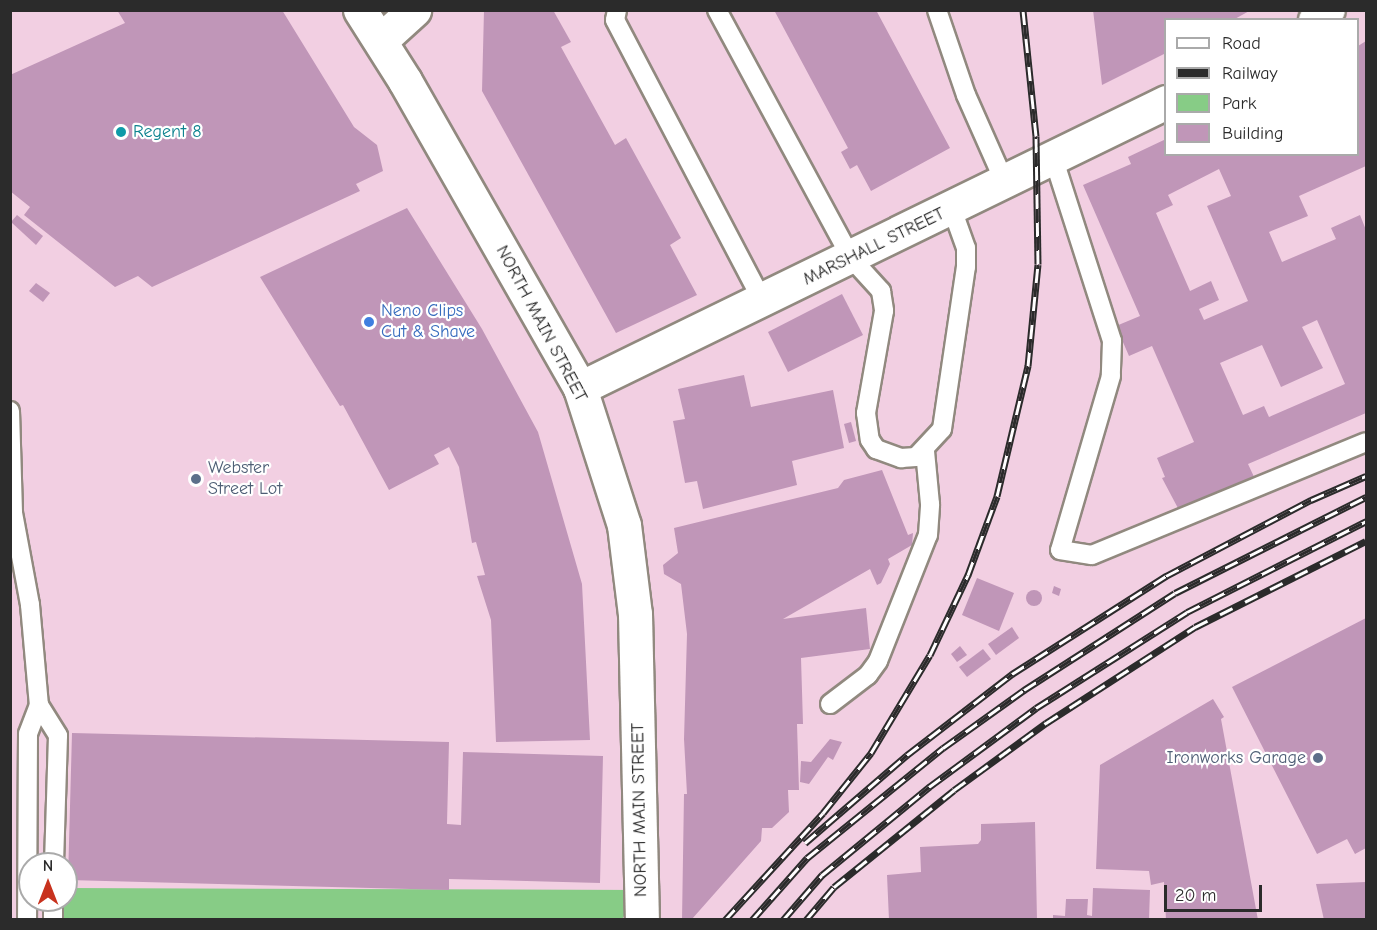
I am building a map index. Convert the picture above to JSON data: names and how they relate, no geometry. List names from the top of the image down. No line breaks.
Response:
{"streets":{"main road":["MARSHALL STREET","NORTH MAIN STREET"]},"crossings":[["MARSHALL STREET","NORTH MAIN STREET"]],"places":["Regent 8","Neno Clips Cut & Shave","Webster Street Lot","Ironworks Garage"],"legend":["Road","Railway","Park","Building"],"scale_bar":"20 m","north":"top"}
